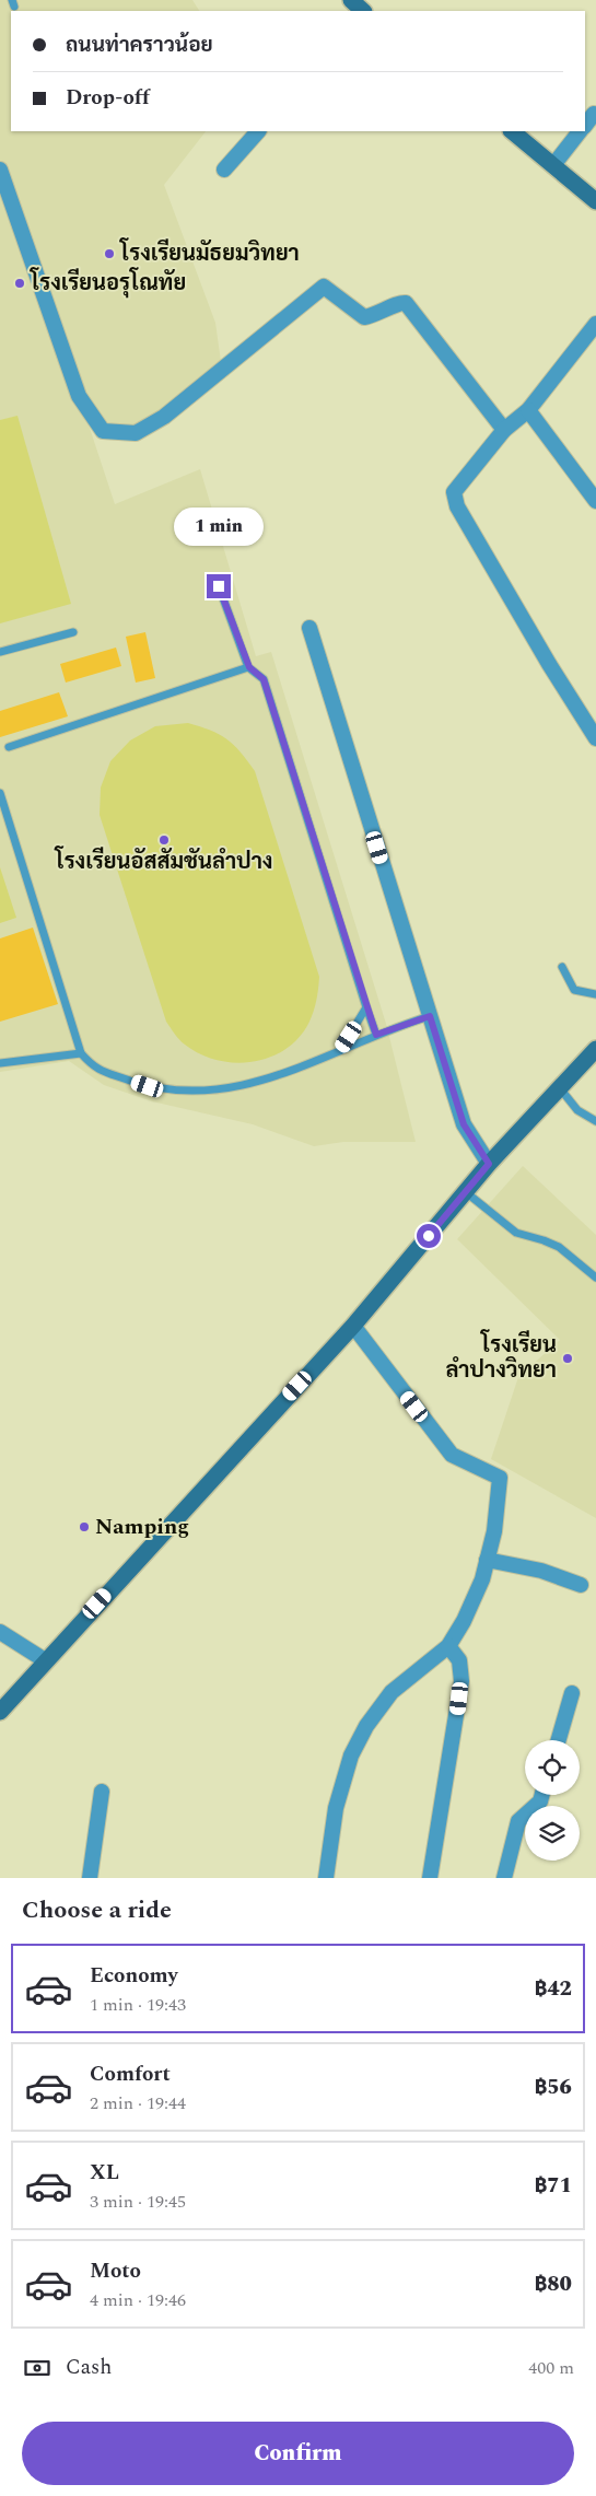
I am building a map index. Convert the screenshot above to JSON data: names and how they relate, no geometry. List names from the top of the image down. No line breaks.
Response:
{"places":["โรงเรียนมัธยมวิทยา","โรงเรียนอรุโณทัย","โรงเรียนอัสสัมชันลำปาง","โรงเรียน ลำปางวิทยา","Namping"],"page":{"banner":["ถนนท่าคราวน้อย","Drop-off"],"bubble":"1 min","heading":"Choose a ride","list":[{"name":"Economy","note":"1 min · 19:43","value":"฿42"},{"name":"Comfort","note":"2 min · 19:44","value":"฿56"},{"name":"XL","note":"3 min · 19:45","value":"฿71"},{"name":"Moto","note":"4 min · 19:46","value":"฿80"}],"pay":["Cash","400 m"],"buttons":"Confirm"}}
